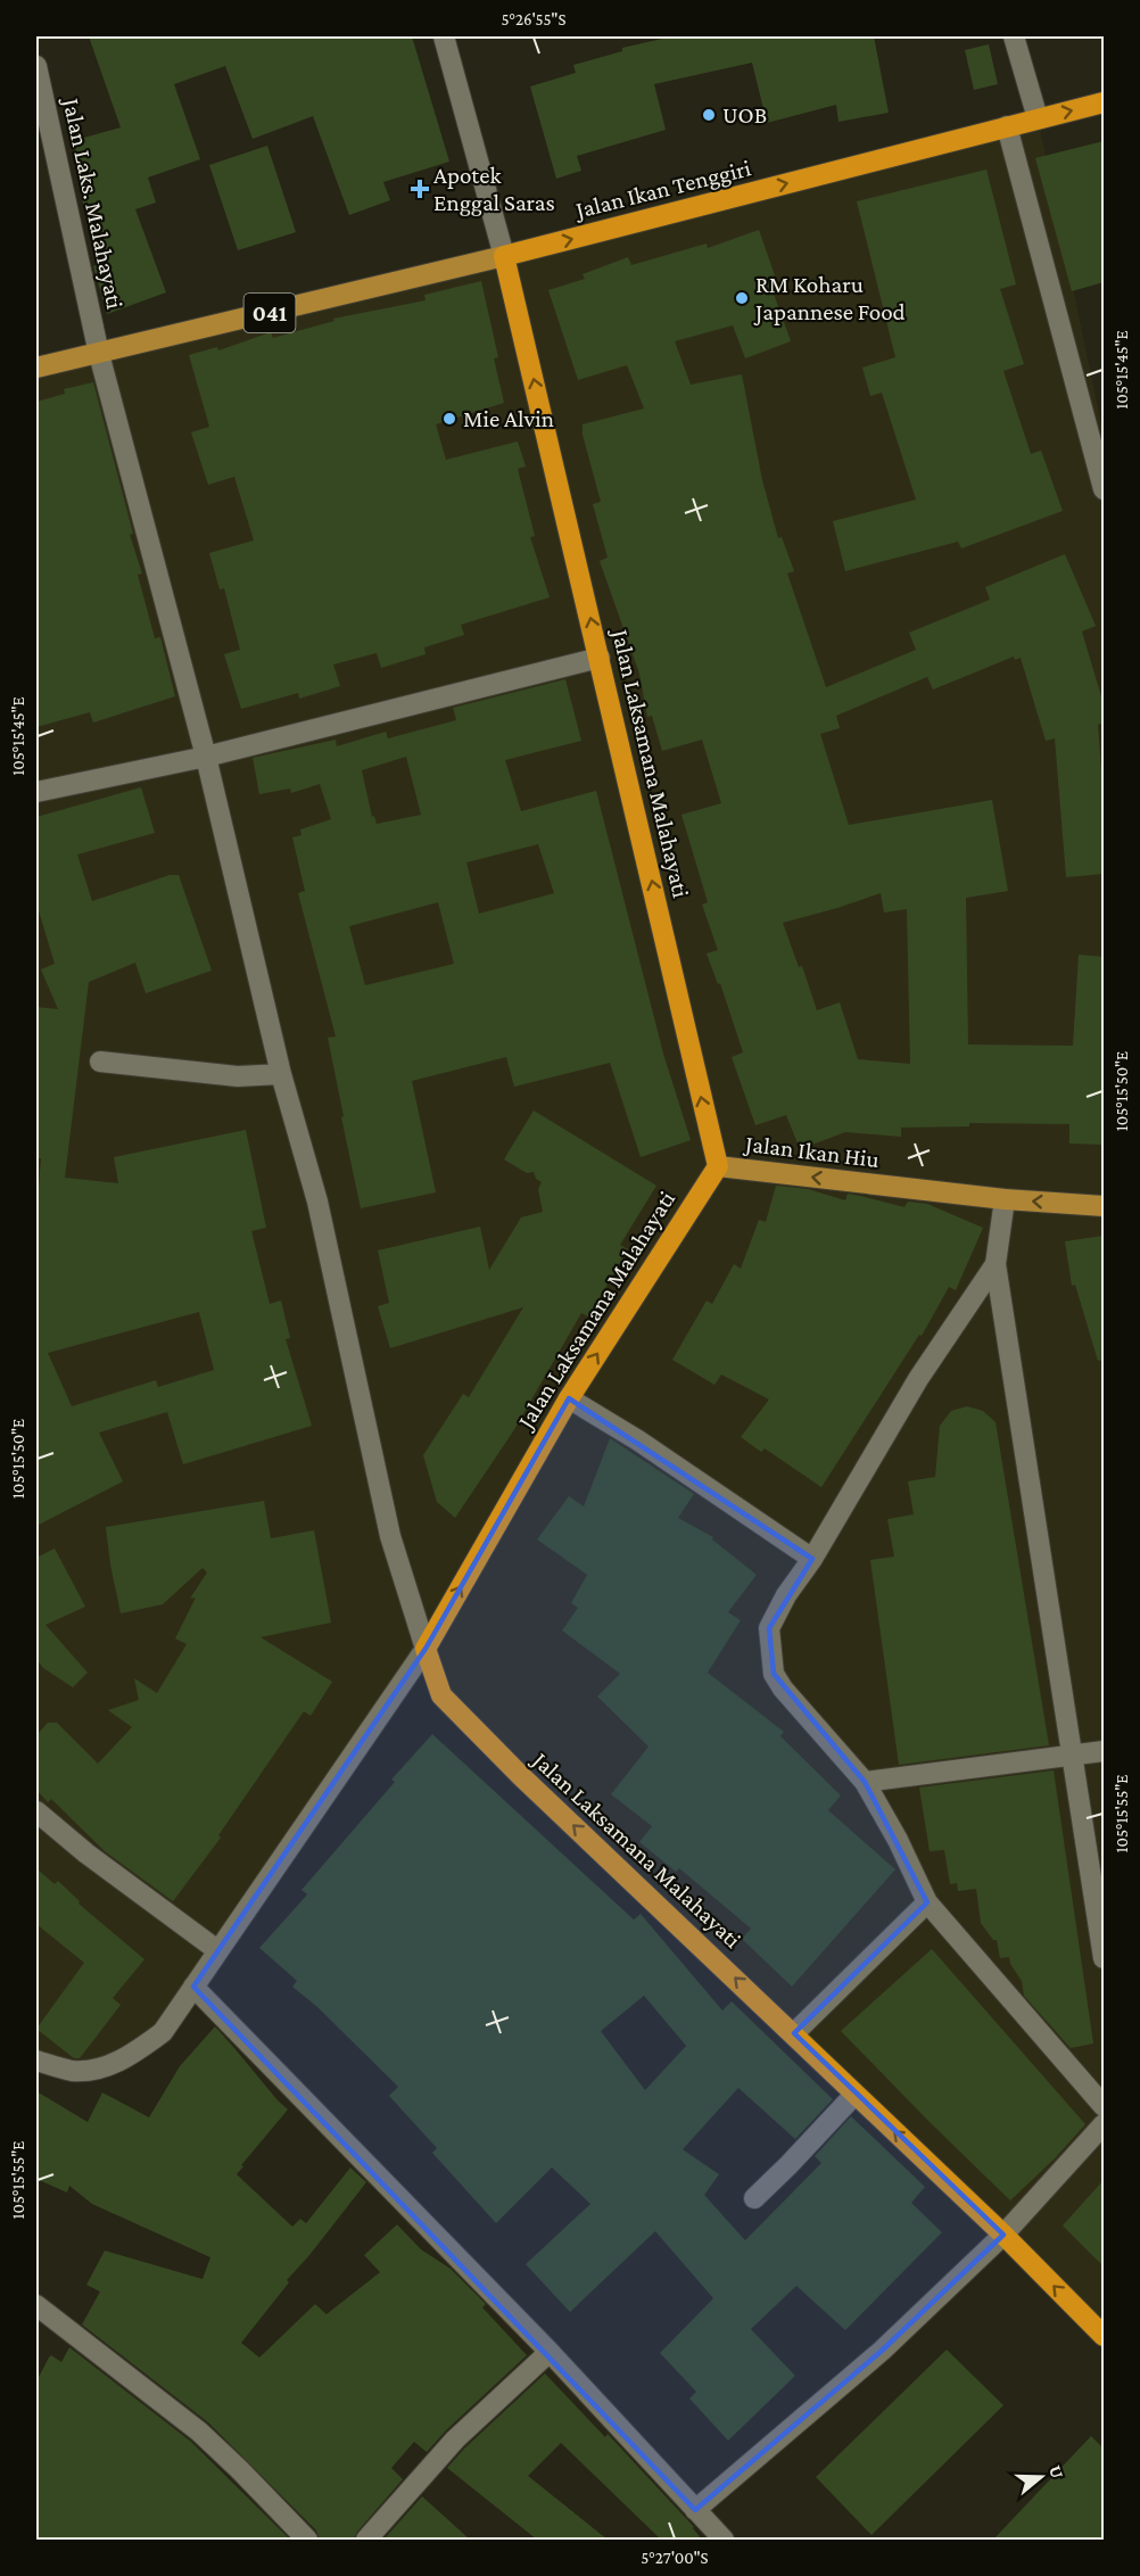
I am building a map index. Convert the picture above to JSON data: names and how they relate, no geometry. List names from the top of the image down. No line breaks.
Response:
{"streets":{"highway":["Jalan Ikan Tenggiri","Jalan Laksamana Malahayati"],"main road":["041","Jalan Ikan Hiu"],"street":["Jalan Laks. Malahayati"]},"crossings":[["Jalan Ikan Tenggiri","Jalan Laks. Malahayati"],["Jalan Ikan Tenggiri","Jalan Laksamana Malahayati"],["Jalan Laks. Malahayati","Jalan Laksamana Malahayati"],["Jalan Laksamana Malahayati","Jalan Ikan Hiu"]],"one_way":["Jalan Ikan Tenggiri","Jalan Laksamana Malahayati","Jalan Ikan Hiu"],"places":{"other":["UOB","RM Koharu Japannese Food","Mie Alvin"],"health":["Apotek Enggal Saras"]},"north":"right","coordinates":["5°26'55\"S","105°15'45\"E","105°15'50\"E","105°15'55\"E","5°27'00\"S"]}
